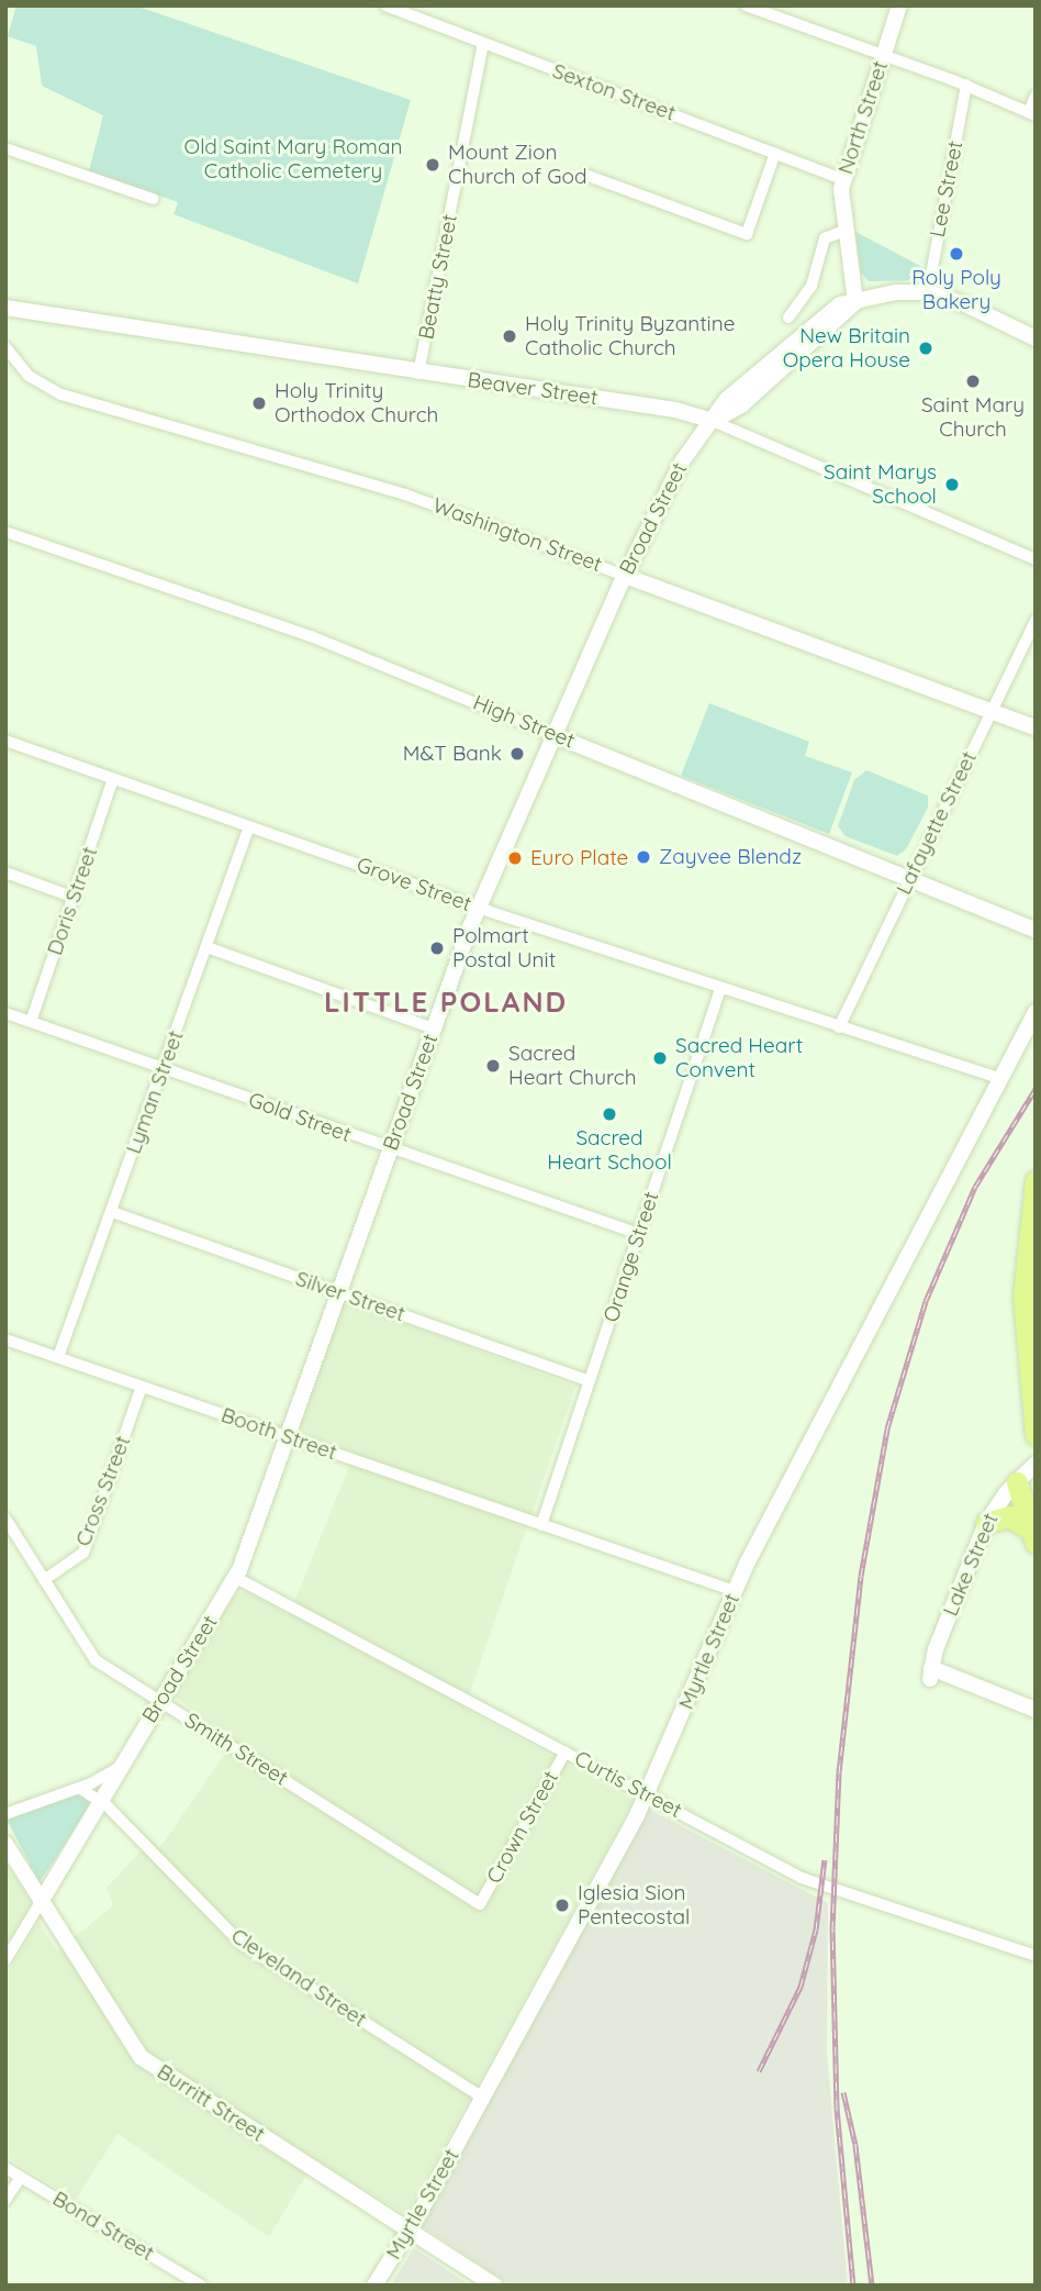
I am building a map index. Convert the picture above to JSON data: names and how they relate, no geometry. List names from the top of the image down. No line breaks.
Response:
{"streets":{"street":["Sexton Street","North Street","Lee Street","Beatty Street","Beaver Street","Broad Street","Washington Street","High Street","Lafayette Street","Grove Street","Doris Street","Lyman Street","Gold Street","Orange Street","Silver Street","Booth Street","Cross Street","Lake Street","Myrtle Street","Smith Street","Curtis Street","Crown Street","Cleveland Street","Burritt Street","Bond Street"]},"crossings":[["Sexton Street","North Street"],["Sexton Street","Beatty Street"],["North Street","Broad Street"],["Lee Street","Broad Street"],["Beatty Street","Beaver Street"],["Beaver Street","Broad Street"],["Broad Street","Washington Street"],["Broad Street","High Street"],["Broad Street","Grove Street"],["Broad Street","Gold Street"],["Broad Street","Silver Street"],["Broad Street","Booth Street"],["Broad Street","Smith Street"],["Broad Street","Curtis Street"],["Broad Street","Cleveland Street"],["Broad Street","Burritt Street"],["Washington Street","Lafayette Street"],["High Street","Lafayette Street"],["Lafayette Street","Grove Street"],["Grove Street","Doris Street"],["Grove Street","Lyman Street"],["Grove Street","Orange Street"],["Grove Street","Myrtle Street"],["Doris Street","Gold Street"],["Lyman Street","Gold Street"],["Lyman Street","Silver Street"],["Lyman Street","Booth Street"],["Gold Street","Orange Street"],["Orange Street","Silver Street"],["Orange Street","Booth Street"],["Booth Street","Cross Street"],["Booth Street","Myrtle Street"],["Cross Street","Smith Street"],["Myrtle Street","Curtis Street"],["Myrtle Street","Cleveland Street"],["Myrtle Street","Burritt Street"],["Smith Street","Crown Street"],["Curtis Street","Crown Street"]],"districts":["LITTLE POLAND"],"parks":["Old Saint Mary Roman Catholic Cemetery"],"places":["Mount Zion Church of God","Roly Poly Bakery","Holy Trinity Byzantine Catholic Church","New Britain Opera House","Saint Mary Church","Holy Trinity Orthodox Church","Saint Marys School","M&T Bank","Zayvee Blendz","Euro Plate","Polmart Postal Unit","Sacred Heart Convent","Sacred Heart Church","Sacred Heart School","Iglesia Sion Pentecostal"]}
